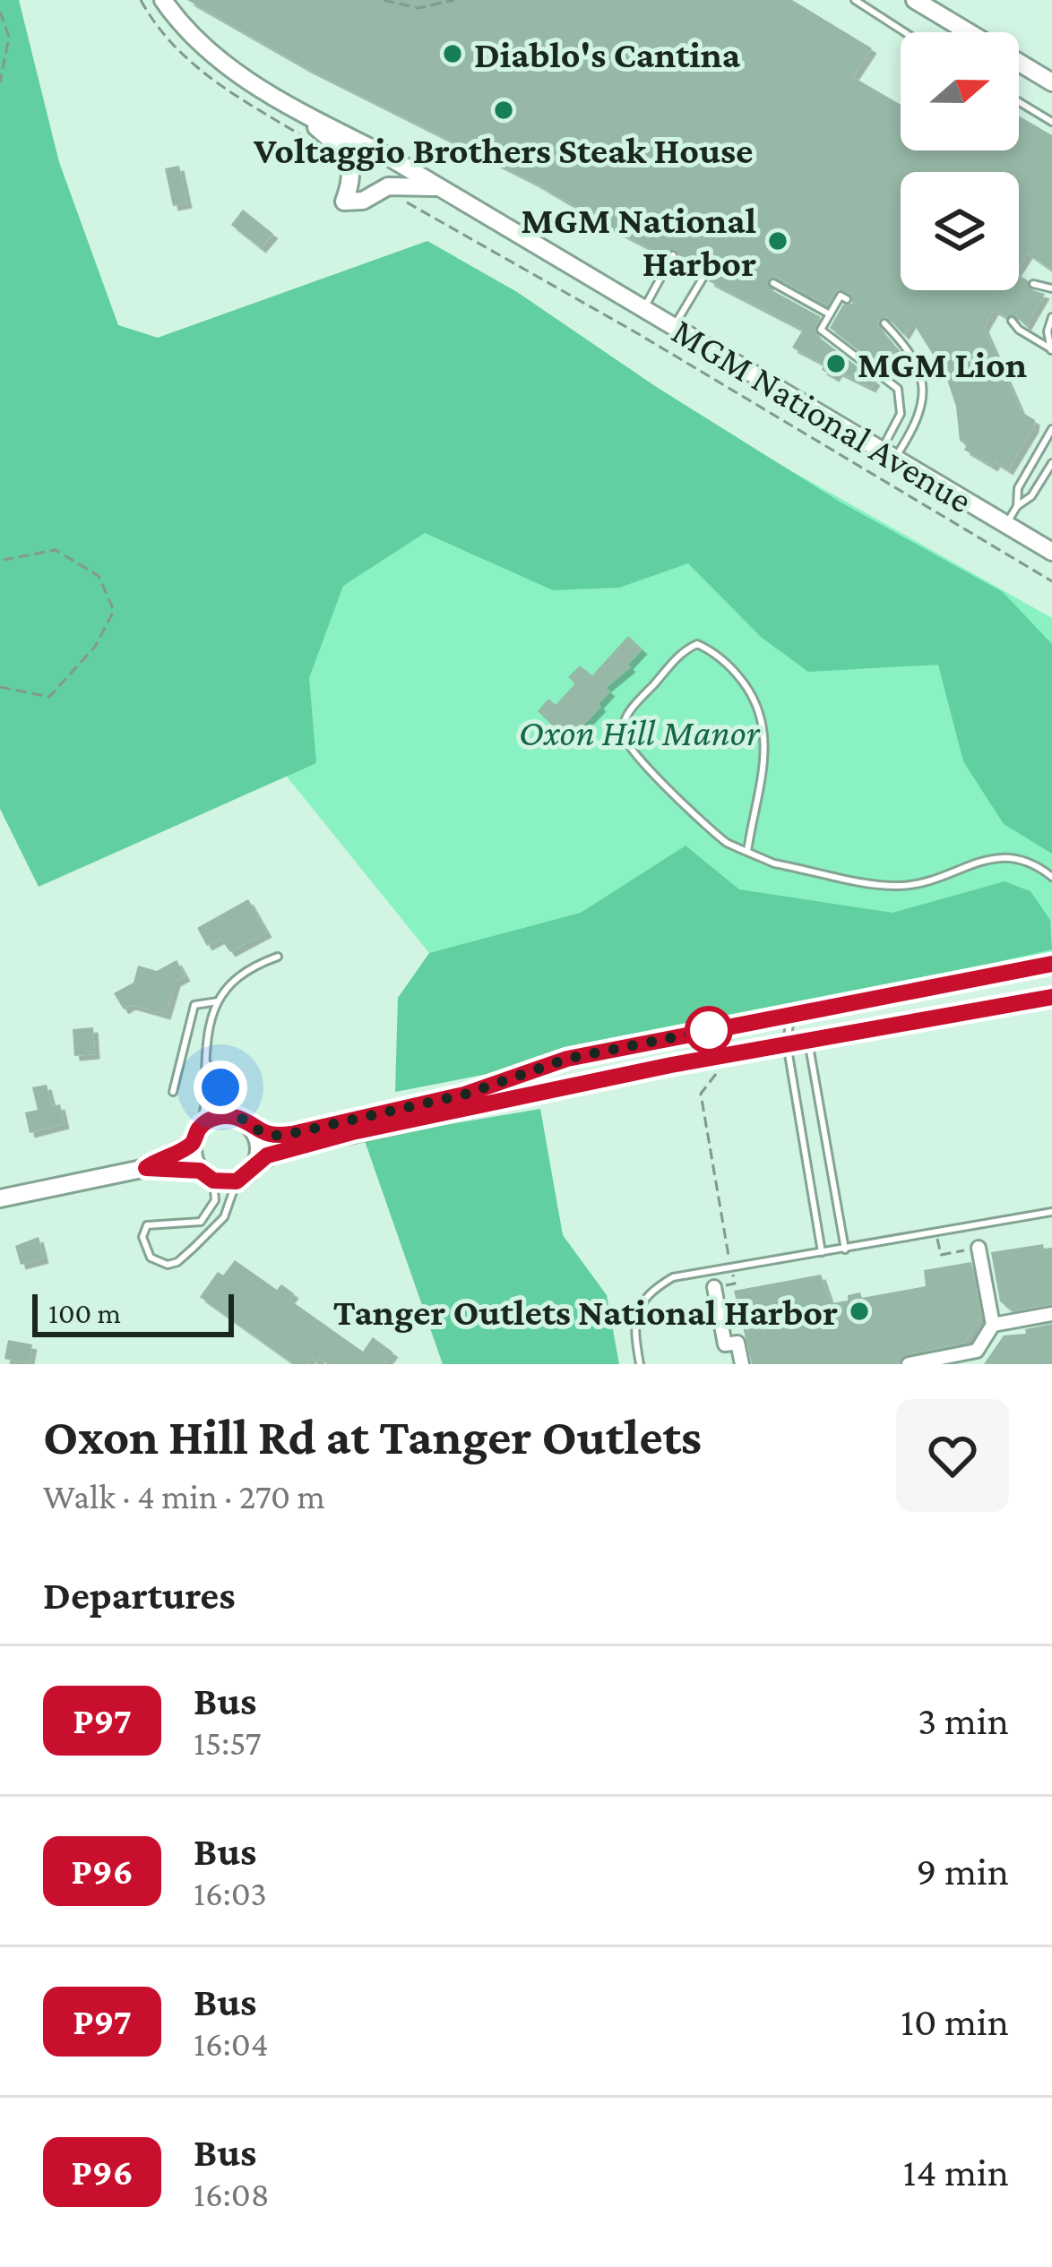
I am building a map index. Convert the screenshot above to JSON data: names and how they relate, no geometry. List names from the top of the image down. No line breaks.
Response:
{"streets":{"main road":["MGM National Avenue"]},"parks":["Oxon Hill Manor"],"places":["Diablo's Cantina","Voltaggio Brothers Steak House","MGM National Harbor","MGM Lion","Tanger Outlets National Harbor"],"lines":["bus line P97"],"scale_bar":"100 m","north":"right","page":{"scale":"100 m","heading":[["Oxon Hill Rd at Tanger Outlets","Walk · 4 min · 270 m"],"Departures"],"list":[{"mark":"P97","name":"Bus","note":"15:57","value":"3 min"},{"mark":"P96","name":"Bus","note":"16:03","value":"9 min"},{"mark":"P97","name":"Bus","note":"16:04","value":"10 min"},{"mark":"P96","name":"Bus","note":"16:08","value":"14 min"}]}}
